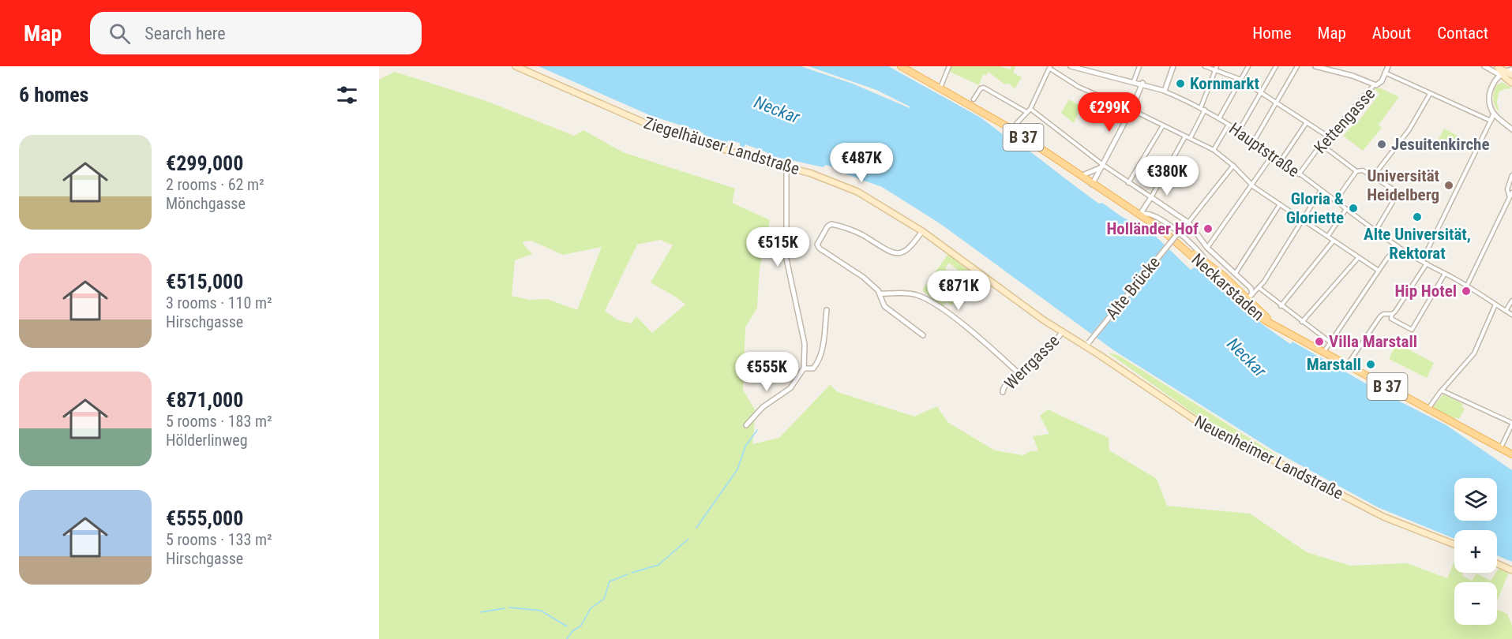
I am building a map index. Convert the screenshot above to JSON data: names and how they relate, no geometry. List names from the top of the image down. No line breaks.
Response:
{"streets":{"main road":["B 37","Ziegelhäuser Landstraße","Neckarstaden","Neuenheimer Landstraße"],"street":["Kettengasse","Hauptstraße","Alte Brücke","Werrgasse"]},"crossings":[["Kettengasse","Hauptstraße"],["B 37","Neckarstaden"],["Ziegelhäuser Landstraße","Alte Brücke"],["Ziegelhäuser Landstraße","Werrgasse"],["Ziegelhäuser Landstraße","Neuenheimer Landstraße"],["Alte Brücke","Neuenheimer Landstraße"]],"water":["Neckar"],"places":["Kornmarkt","Jesuitenkirche","Universität Heidelberg","Gloria & Gloriette","Alte Universität, Rektorat","Holländer Hof","Hip Hotel","Villa Marstall","Marstall"],"page":{"header":"Map","search":"Search here","nav":["Home","Map","About","Contact"],"heading":"6 homes","price":["€299K","€487K","€380K","€515K","€871K","€555K"],"list":[{"name":"€299,000","note":"2 rooms · 62 m² · Mönchgasse"},{"name":"€515,000","note":"3 rooms · 110 m² · Hirschgasse"},{"name":"€871,000","note":"5 rooms · 183 m² · Hölderlinweg"},{"name":"€555,000","note":"5 rooms · 133 m² · Hirschgasse"}],"map_buttons":["+","−"]}}
